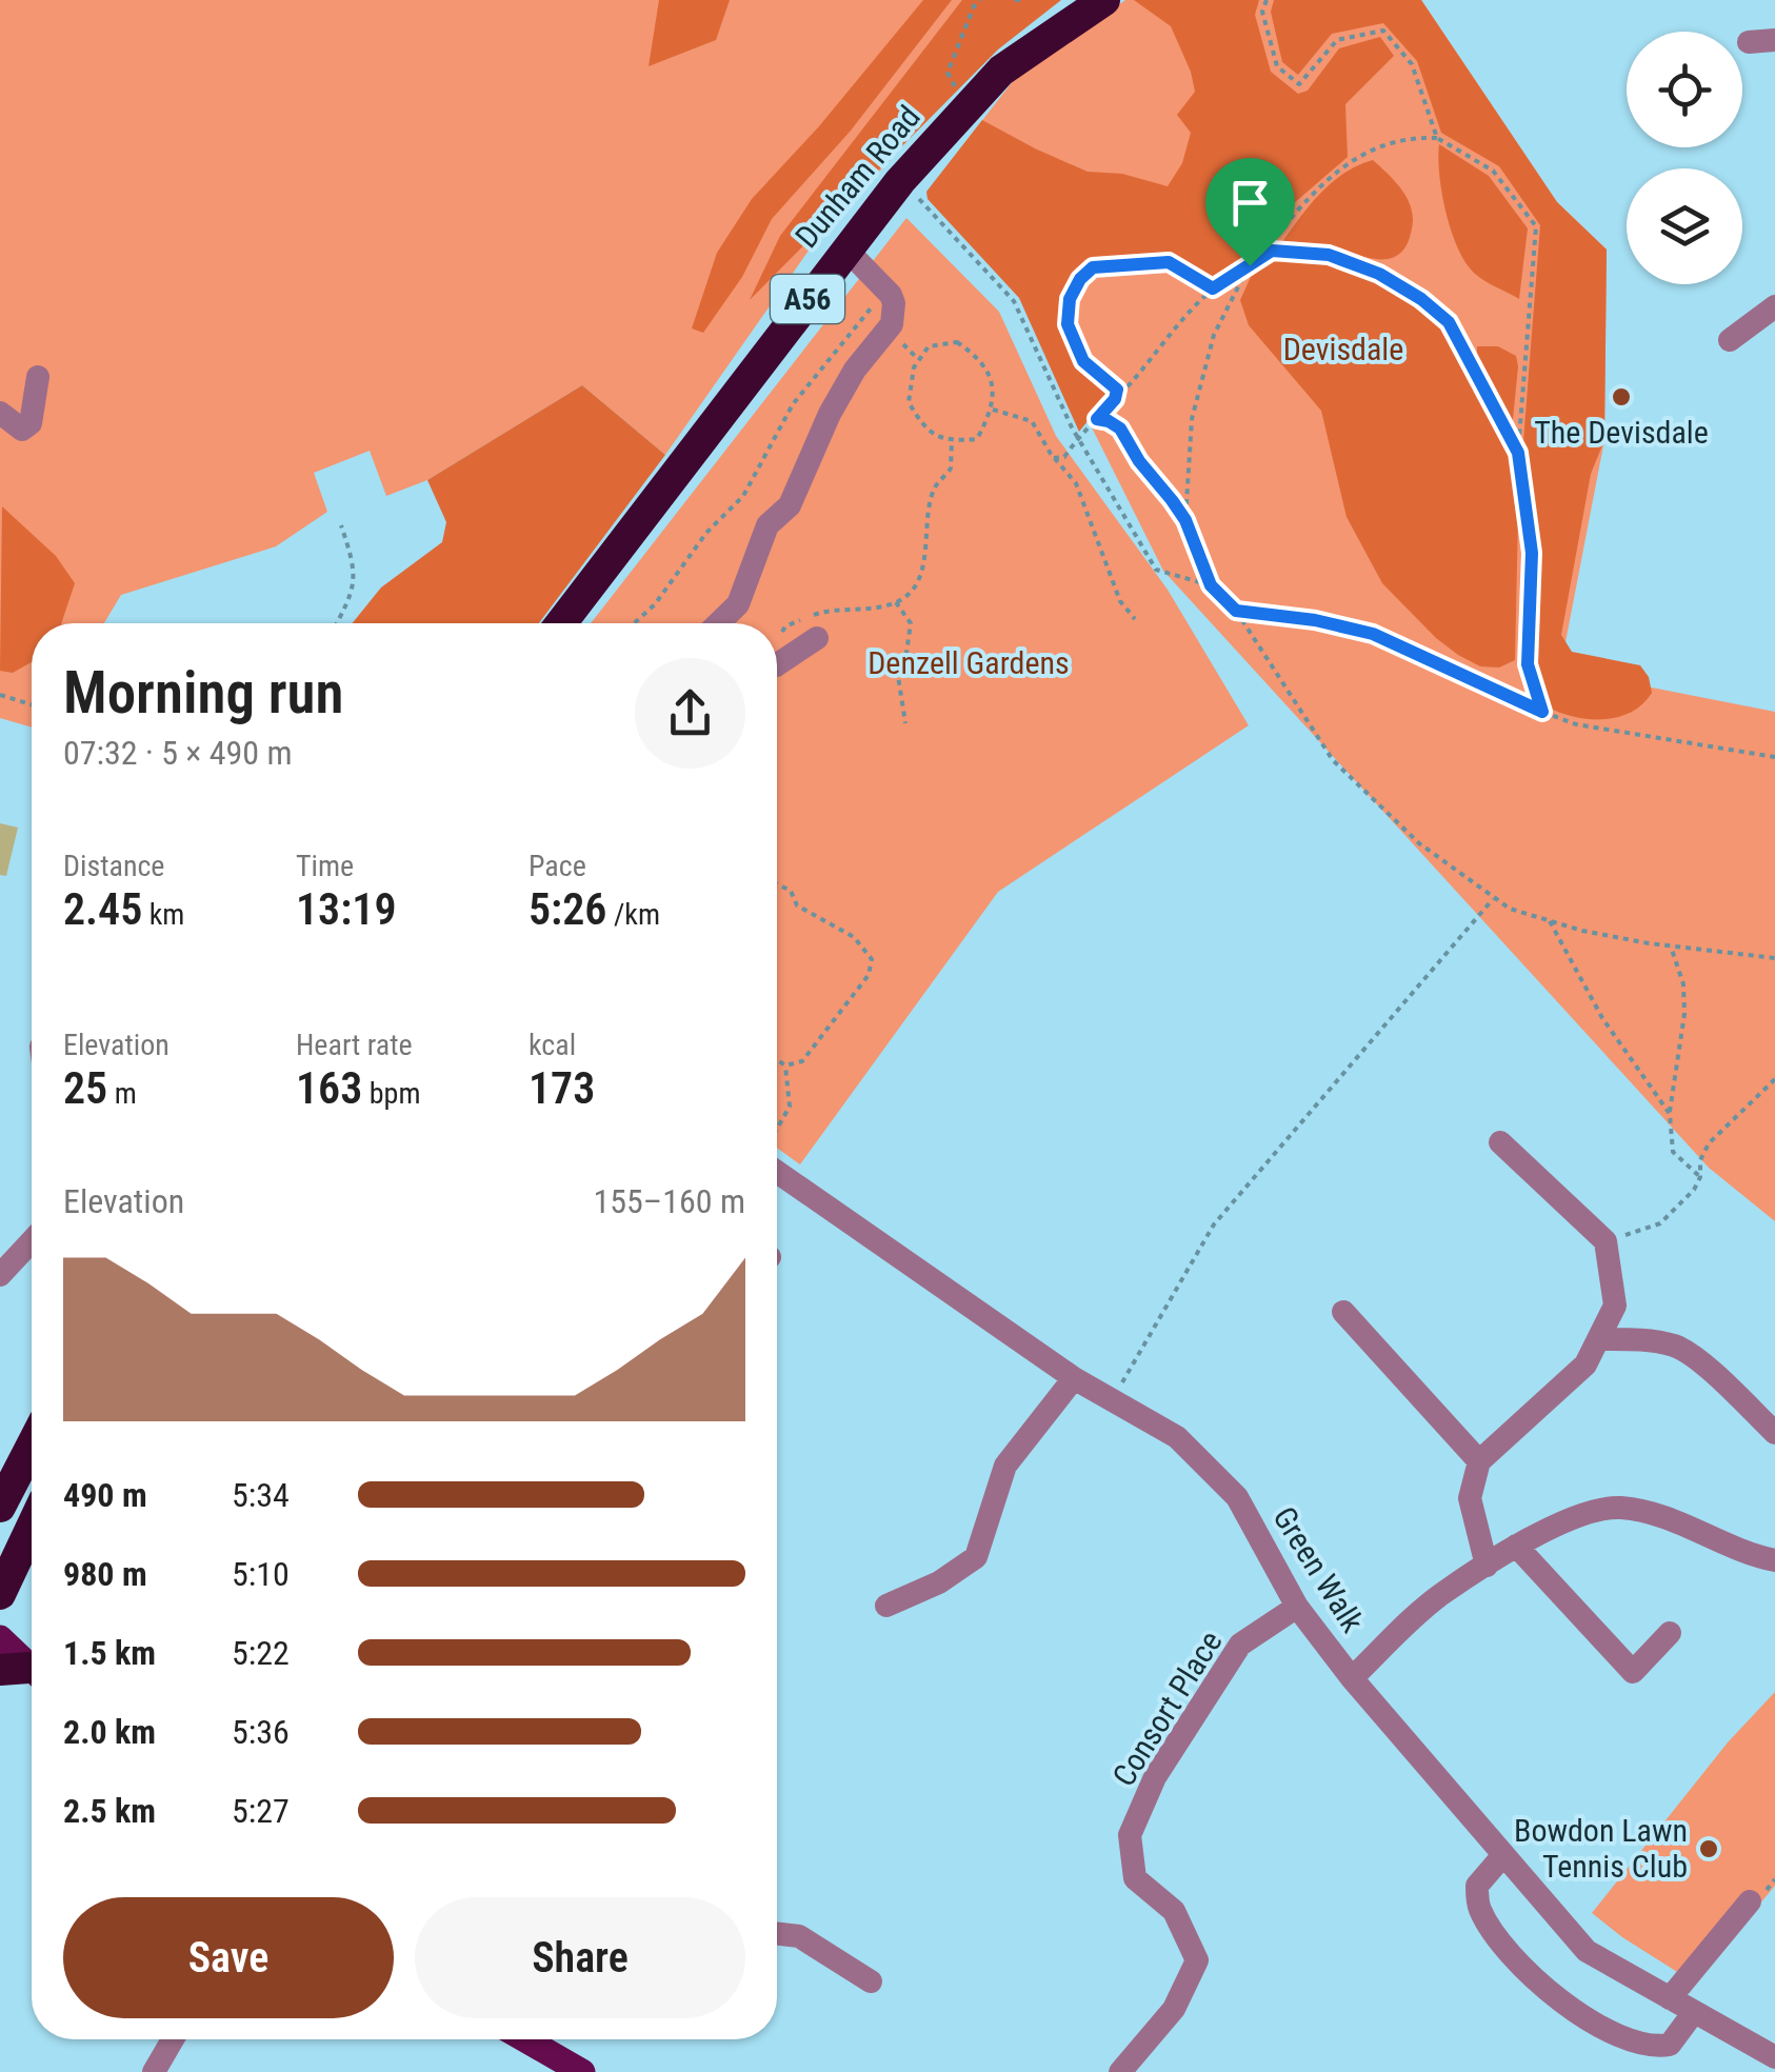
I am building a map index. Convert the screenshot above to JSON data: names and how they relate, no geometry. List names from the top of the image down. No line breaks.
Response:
{"streets":{"highway":["Dunham Road","A56"],"street":["Green Walk","Consort Place"]},"crossings":[["Green Walk","Consort Place"]],"parks":["Devisdale","Denzell Gardens"],"places":["The Devisdale","Bowdon Lawn Tennis Club"],"page":{"heading":["Morning run","07:32 · 5 × 490 m"],"stats":[["Distance","2.45 km"],["Time","13:19"],["Pace","5:26 /km"],["Elevation","25 m"],["Heart rate","163 bpm"],["kcal","173"]],"chart":["Elevation","155–160 m"],"list":[{"name":"490 m","note":"5:34"},{"name":"980 m","note":"5:10"},{"name":"1.5 km","note":"5:22"},{"name":"2.0 km","note":"5:36"},{"name":"2.5 km","note":"5:27"}],"buttons":["Save","Share"]}}
